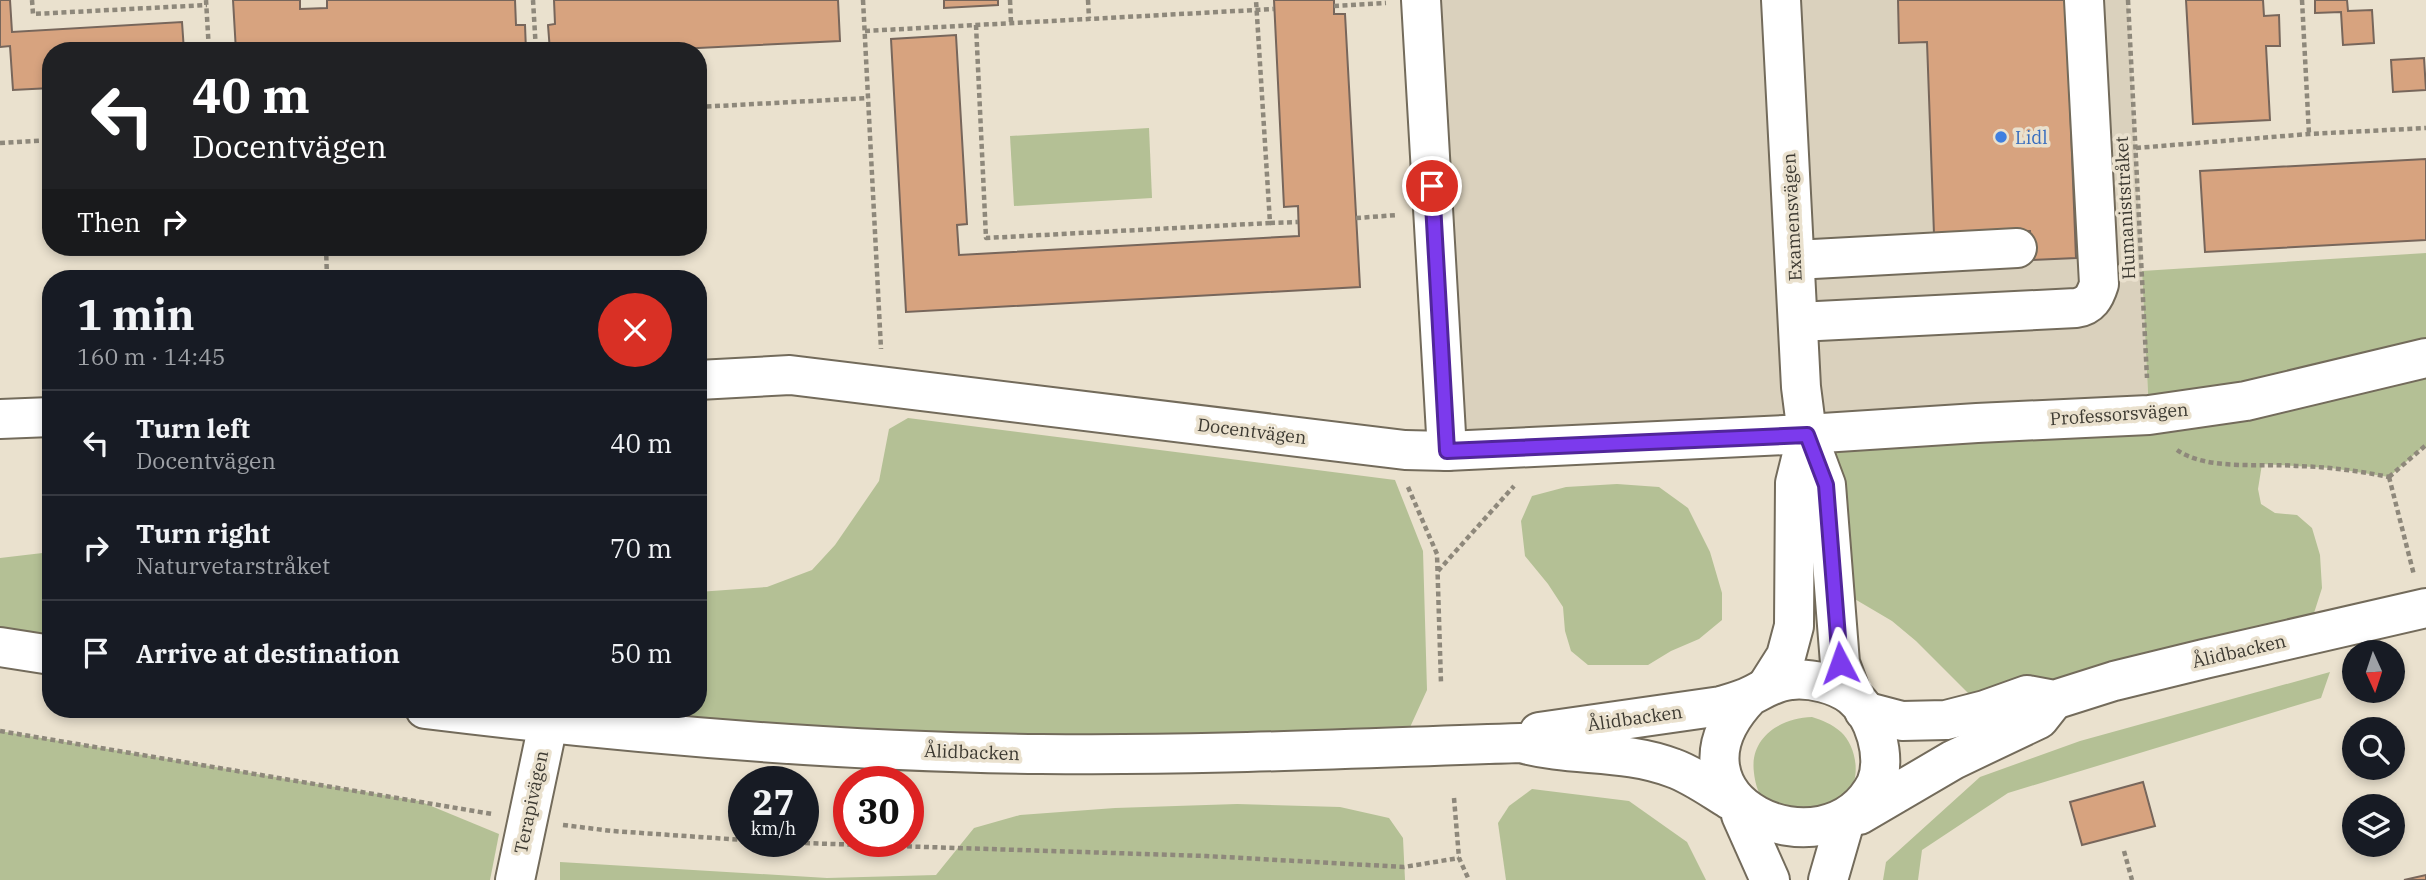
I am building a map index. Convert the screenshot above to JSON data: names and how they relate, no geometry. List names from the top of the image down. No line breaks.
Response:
{"streets":{"street":["Examensvägen","Professorsvägen","Docentvägen","Ålidbacken","Terapivägen"],"path":["Humaniststråket"]},"crossings":[["Humaniststråket","Professorsvägen"],["Examensvägen","Professorsvägen"],["Examensvägen","Docentvägen"],["Examensvägen","Ålidbacken"],["Professorsvägen","Docentvägen"],["Ålidbacken","Terapivägen"]],"places":["Lidl"],"north":"bottom","page":{"turn":["40 m","Docentvägen"],"then":"Then","heading":["1 min","160 m · 14:45"],"list":[{"name":"Turn left","note":"Docentvägen","value":"40 m"},{"name":"Turn right","note":"Naturvetarstråket","value":"70 m"},{"name":"Arrive at destination","value":"50 m"}],"speed":"27 km/h","limit":"30"}}
